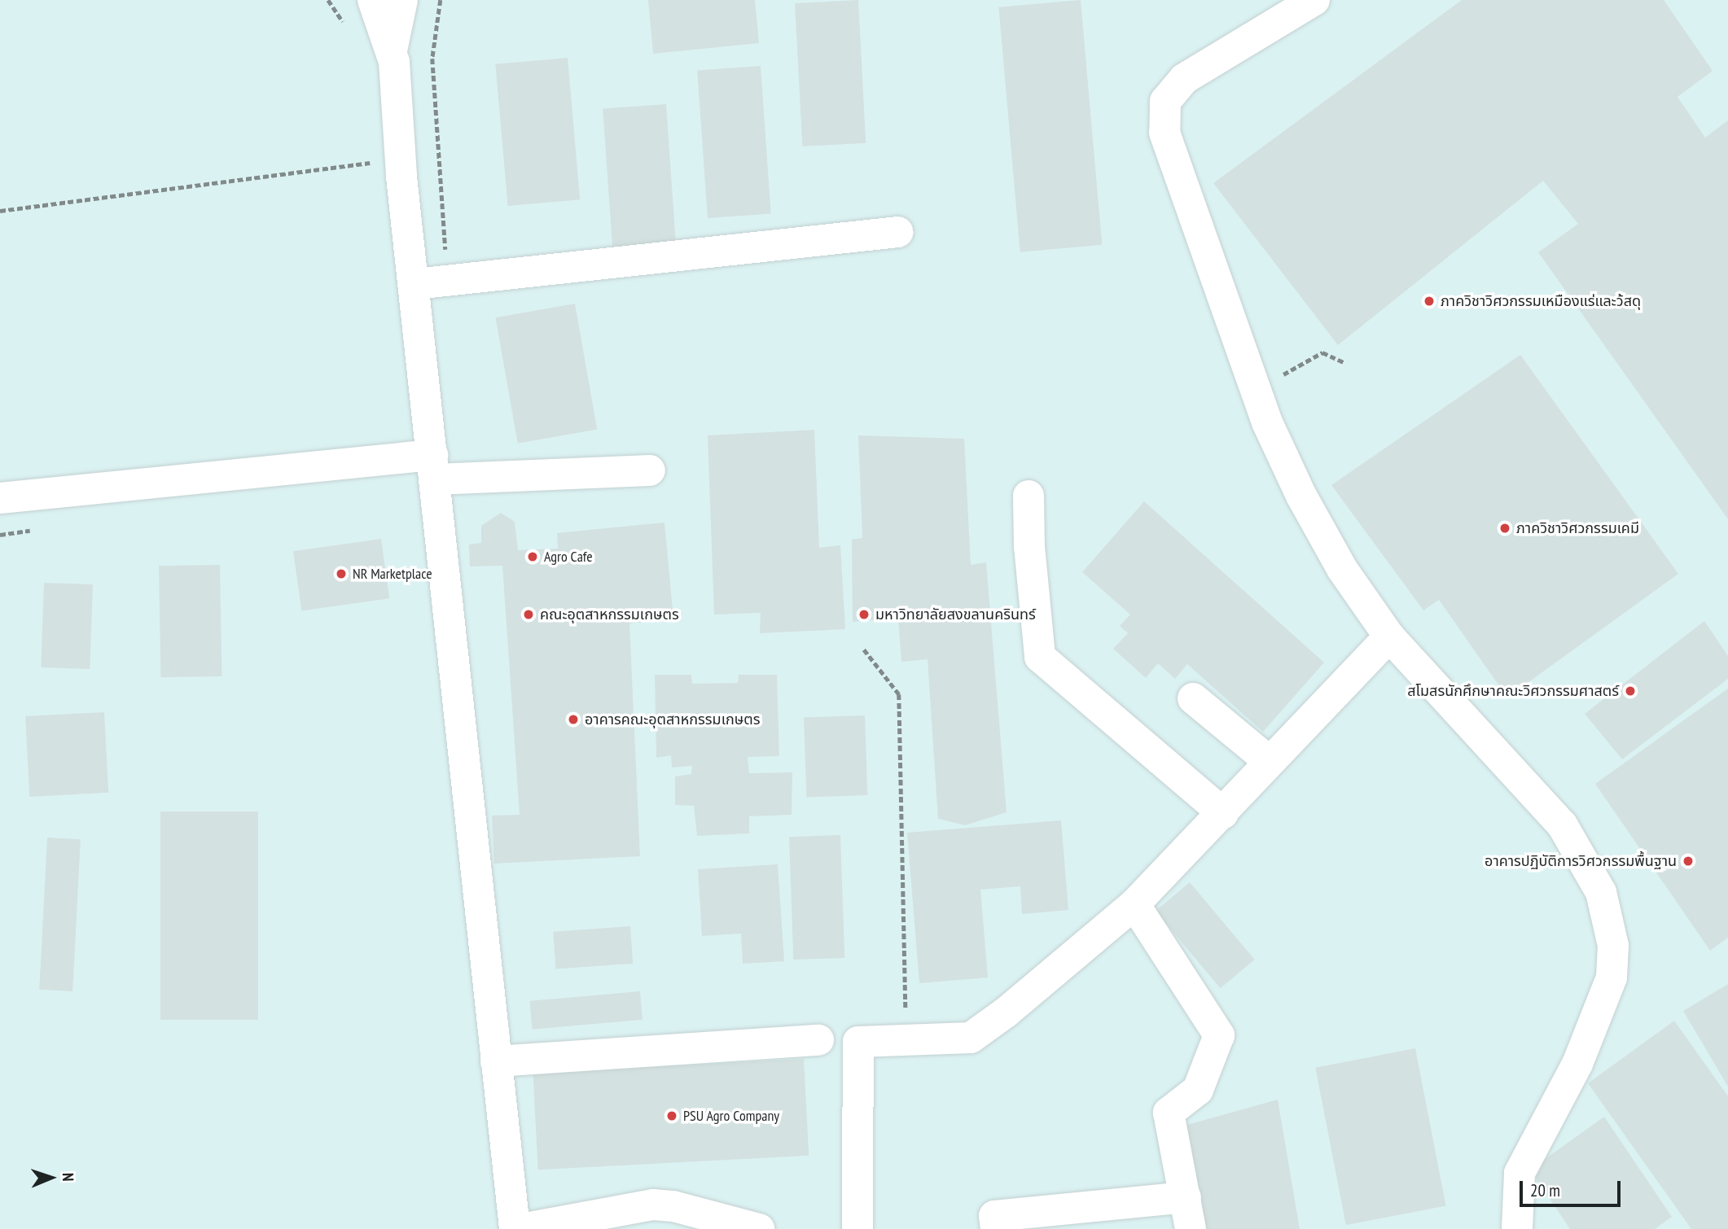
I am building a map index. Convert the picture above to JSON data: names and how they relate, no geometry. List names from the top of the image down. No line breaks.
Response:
{"places":["ภาควิชาวิศวกรรมเหมืองแร่และว้สดุ","ภาควิชาวิศวกรรมเคมี","Agro Cafe","NR Marketplace","คณะอุตสาหกรรมเกษตร","มหาวิทยาลัยสงขลานครินทร์","สโมสรนักศึกษาคณะวิศวกรรมศาสตร์","อาคารคณะอุตสาหกรรมเกษตร","อาคารปฏิบัติการวิศวกรรมพื้นฐาน","PSU Agro Company"],"scale_bar":"20 m","north":"right"}
